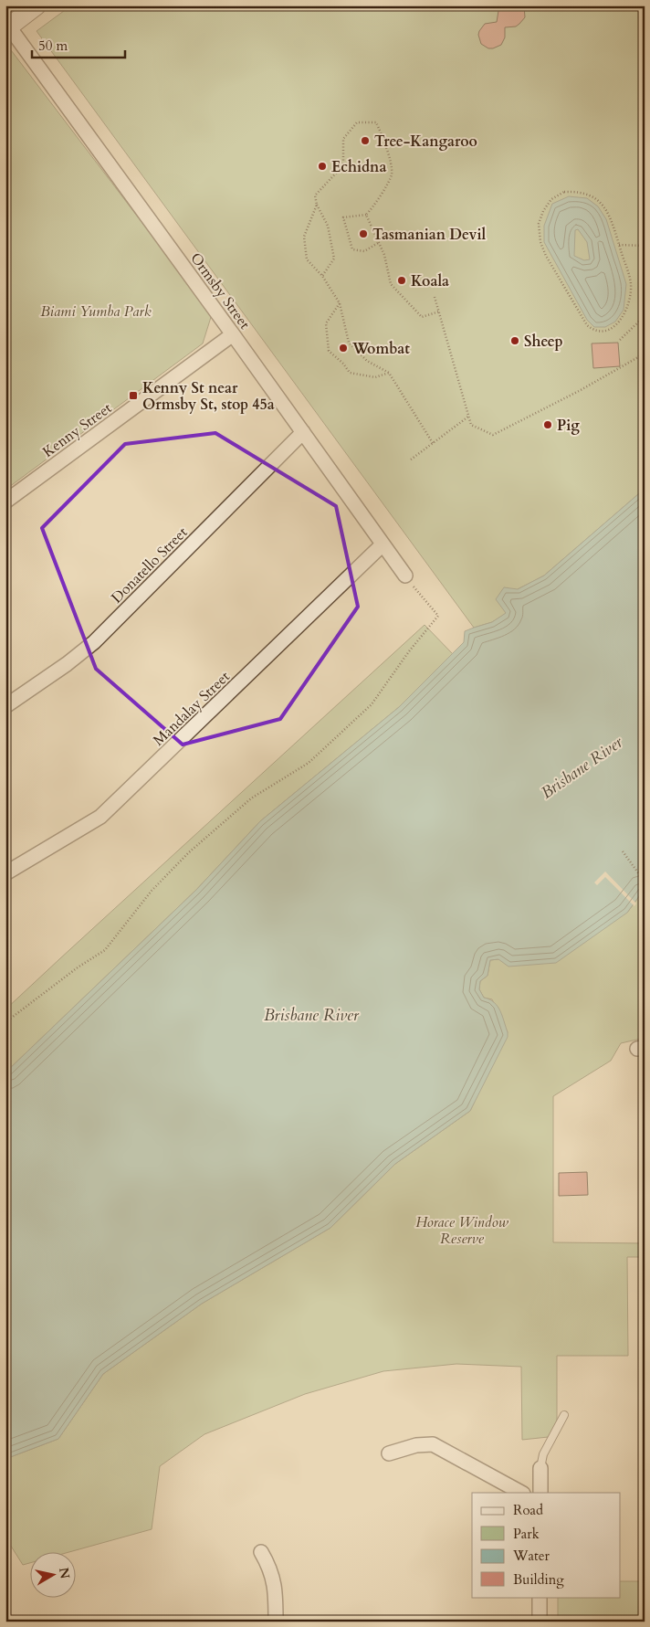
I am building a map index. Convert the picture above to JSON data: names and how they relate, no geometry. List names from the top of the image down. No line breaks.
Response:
{"streets":{"street":["Ormsby Street","Kenny Street","Donatello Street","Mandalay Street"]},"crossings":[["Ormsby Street","Kenny Street"],["Ormsby Street","Donatello Street"],["Ormsby Street","Mandalay Street"]],"water":["Brisbane River"],"parks":["Biami Yumba Park","Horace Window Reserve"],"places":{"other":["Tree-Kangaroo","Echidna","Tasmanian Devil","Koala","Sheep","Wombat","Pig"],"transit":["Kenny St near Ormsby St, stop 45a"]},"legend":["Road","Park","Water","Building"],"scale_bar":"50 m","north":"right"}
